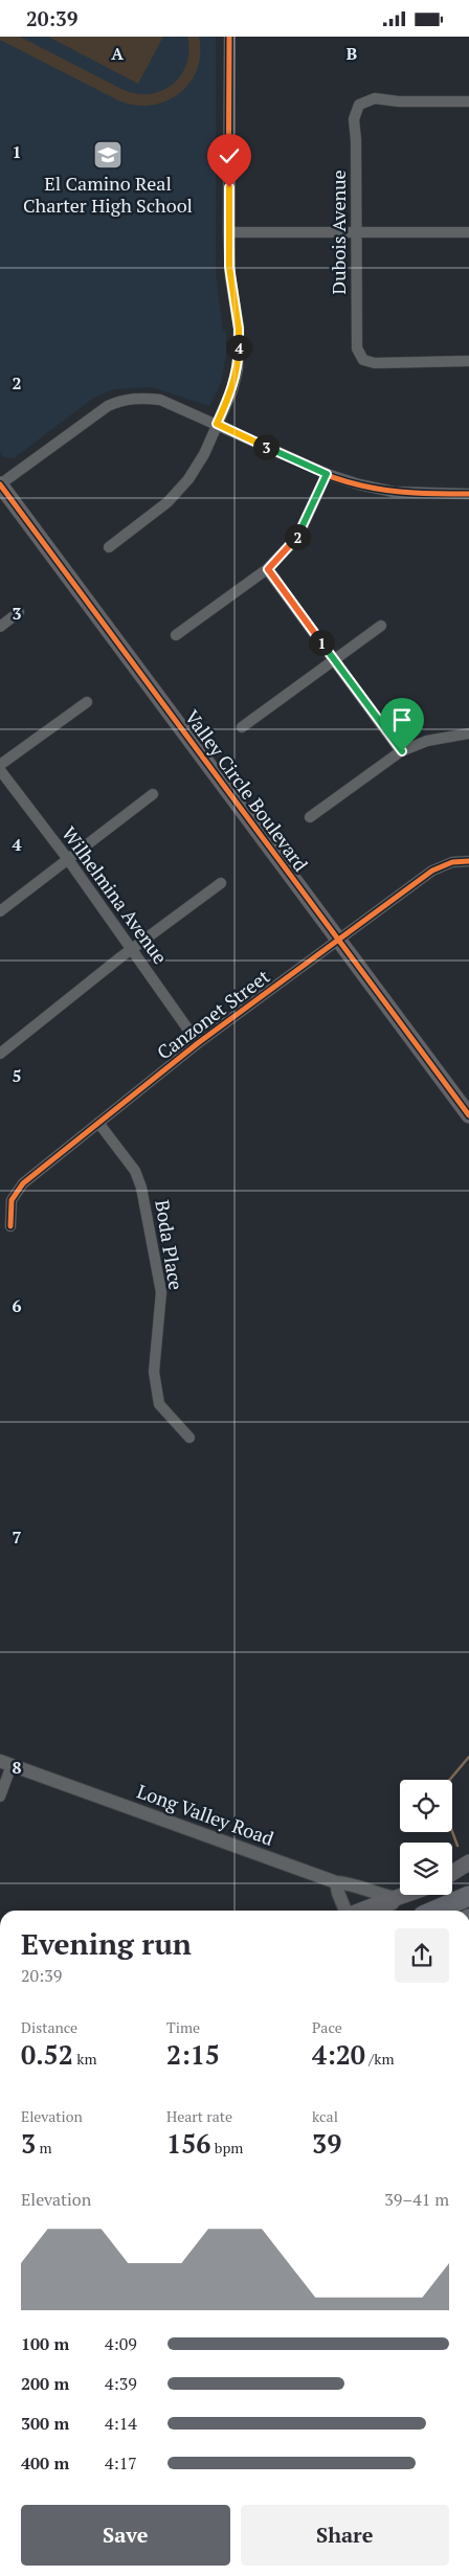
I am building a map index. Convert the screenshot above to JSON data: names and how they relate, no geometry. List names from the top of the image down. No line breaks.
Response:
{"streets":{"main road":["Valley Circle Boulevard"],"street":["Dubois Avenue","Wilhelmina Avenue","Canzonet Street","Boda Place","Long Valley Road"]},"crossings":[["Valley Circle Boulevard","Canzonet Street"],["Wilhelmina Avenue","Canzonet Street"],["Canzonet Street","Boda Place"]],"places":{"school or university":["El Camino Real Charter High School"]},"page":{"status":"20:39","pins":["4","3","2","1"],"heading":["Evening run","20:39"],"stats":[["Distance","0.52 km"],["Time","2:15"],["Pace","4:20 /km"],["Elevation","3 m"],["Heart rate","156 bpm"],["kcal","39"]],"chart":["Elevation","39–41 m"],"list":[{"name":"100 m","note":"4:09"},{"name":"200 m","note":"4:39"},{"name":"300 m","note":"4:14"},{"name":"400 m","note":"4:17"}],"buttons":["Save","Share"]},"grid":{"columns":["A","B"],"rows":["1","2","3","4","5","6","7","8"]}}
